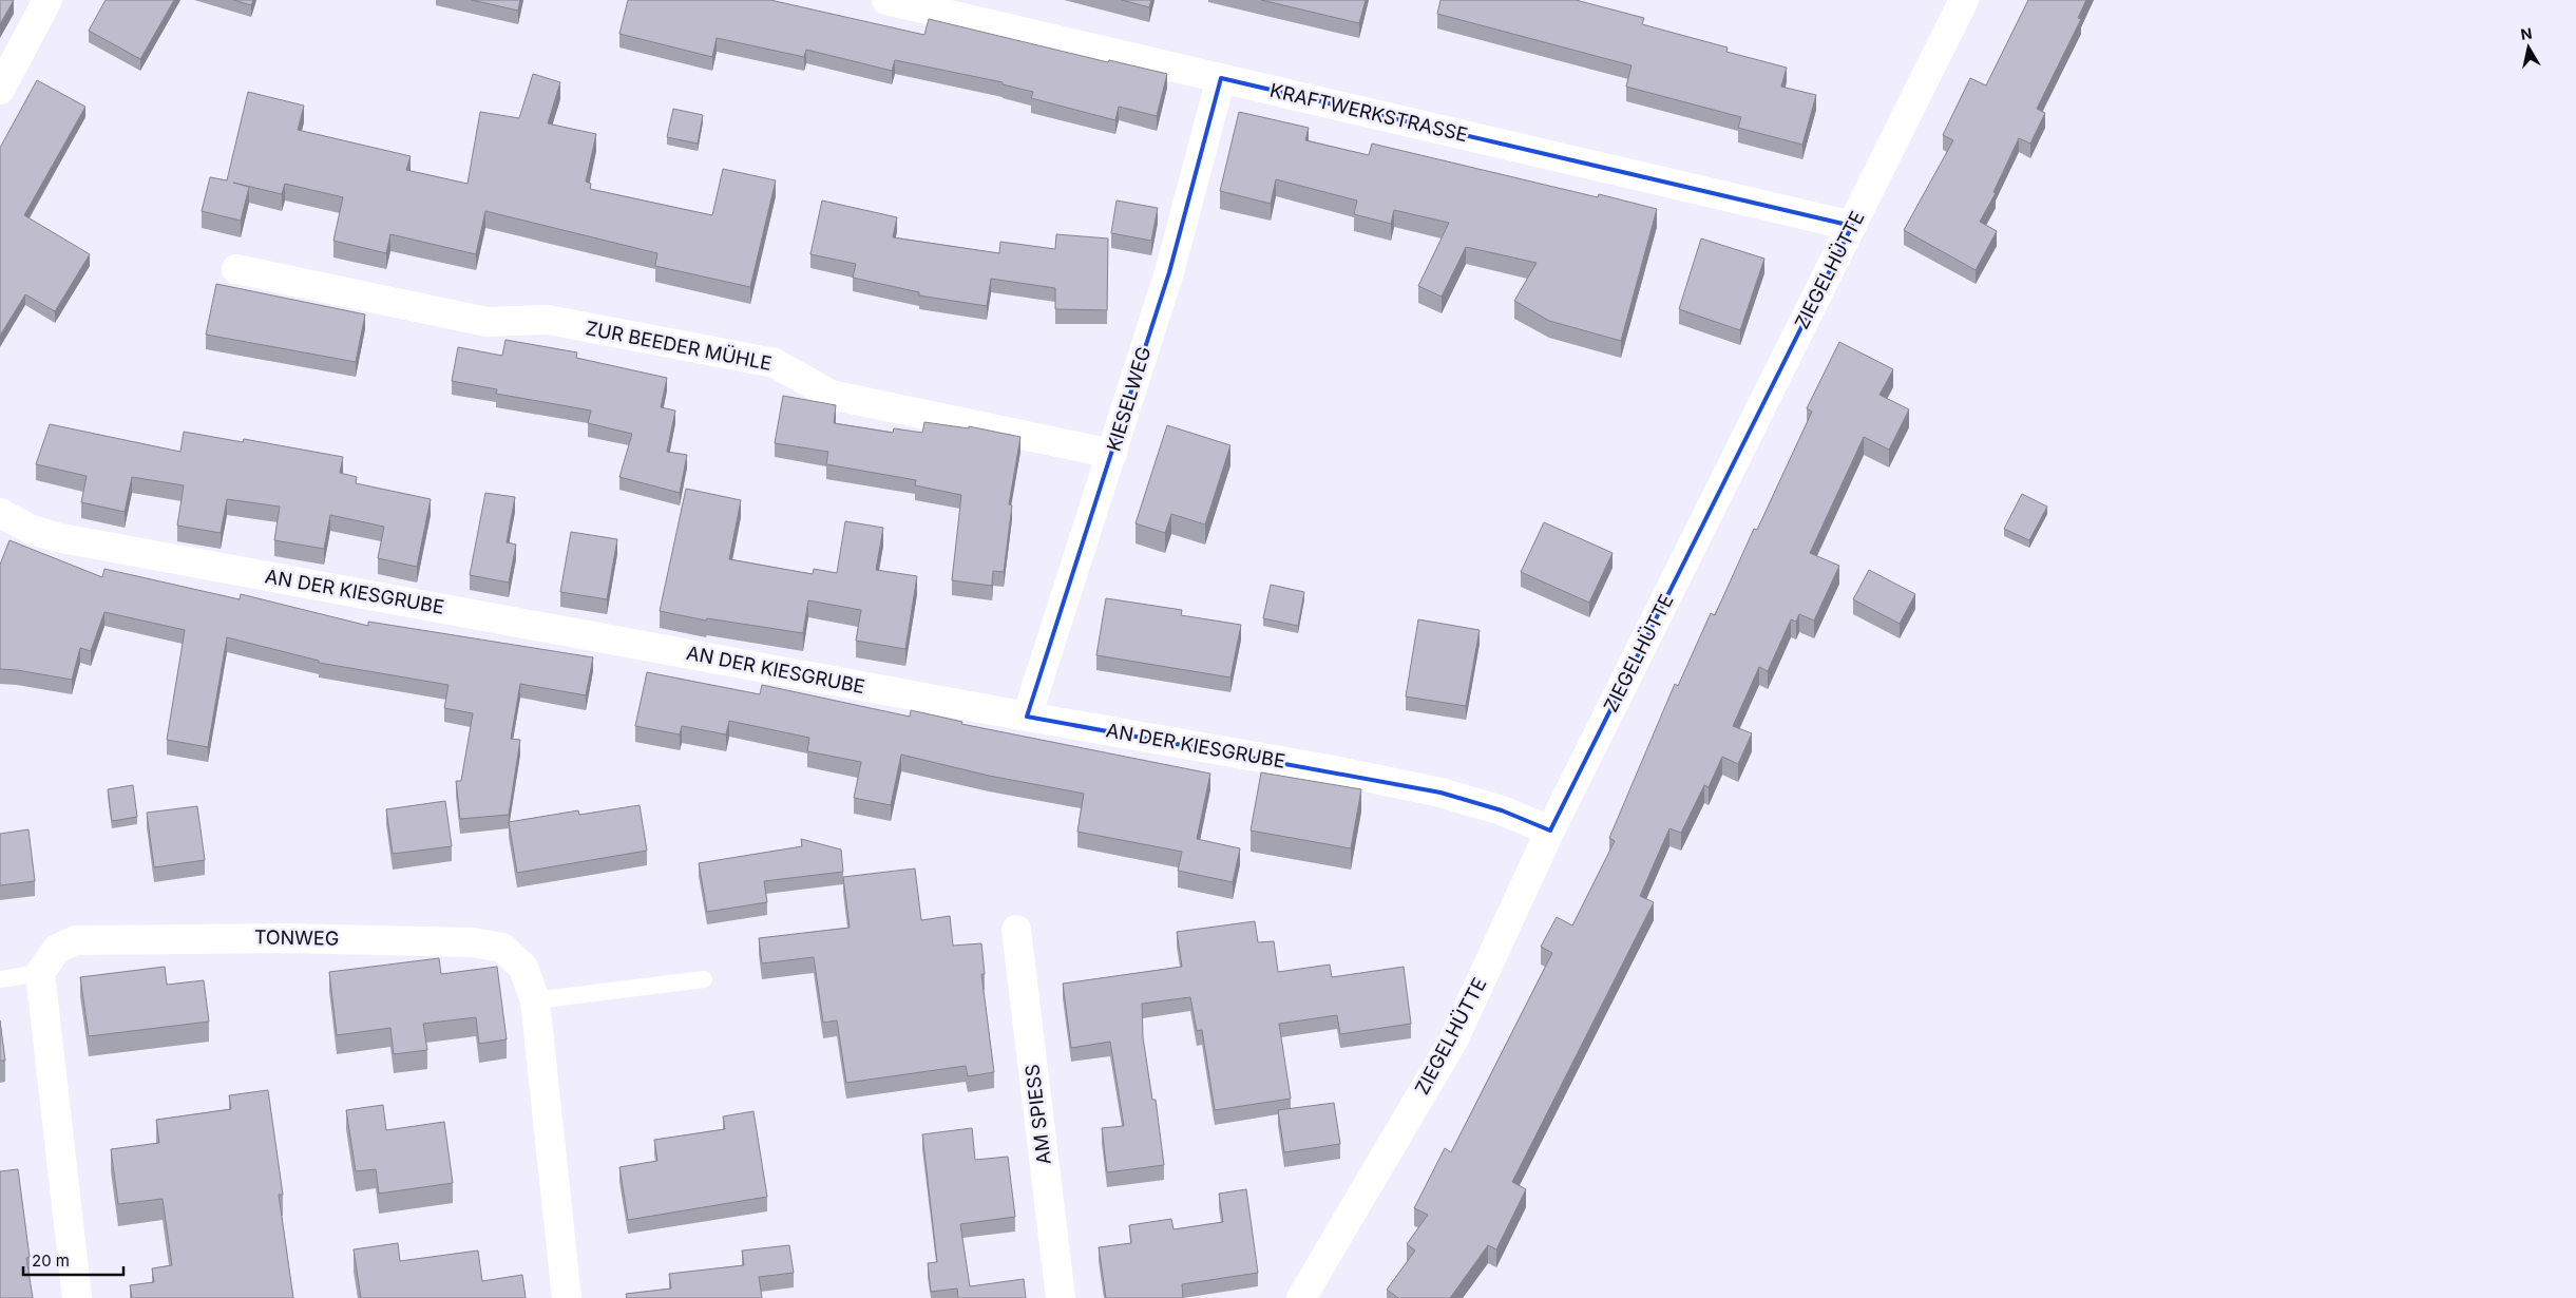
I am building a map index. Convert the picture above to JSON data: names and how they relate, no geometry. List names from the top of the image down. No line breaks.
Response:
{"streets":{"street":["KRAFTWERKSTRASSE","ZIEGELHÜTTE","ZUR BEEDER MÜHLE","KIESELWEG","AN DER KIESGRUBE","TONWEG","AM SPIESS"]},"crossings":[["KRAFTWERKSTRASSE","ZIEGELHÜTTE"],["KRAFTWERKSTRASSE","KIESELWEG"],["ZIEGELHÜTTE","AN DER KIESGRUBE"],["ZUR BEEDER MÜHLE","KIESELWEG"],["KIESELWEG","AN DER KIESGRUBE"]],"scale_bar":"20 m","north":"top"}
